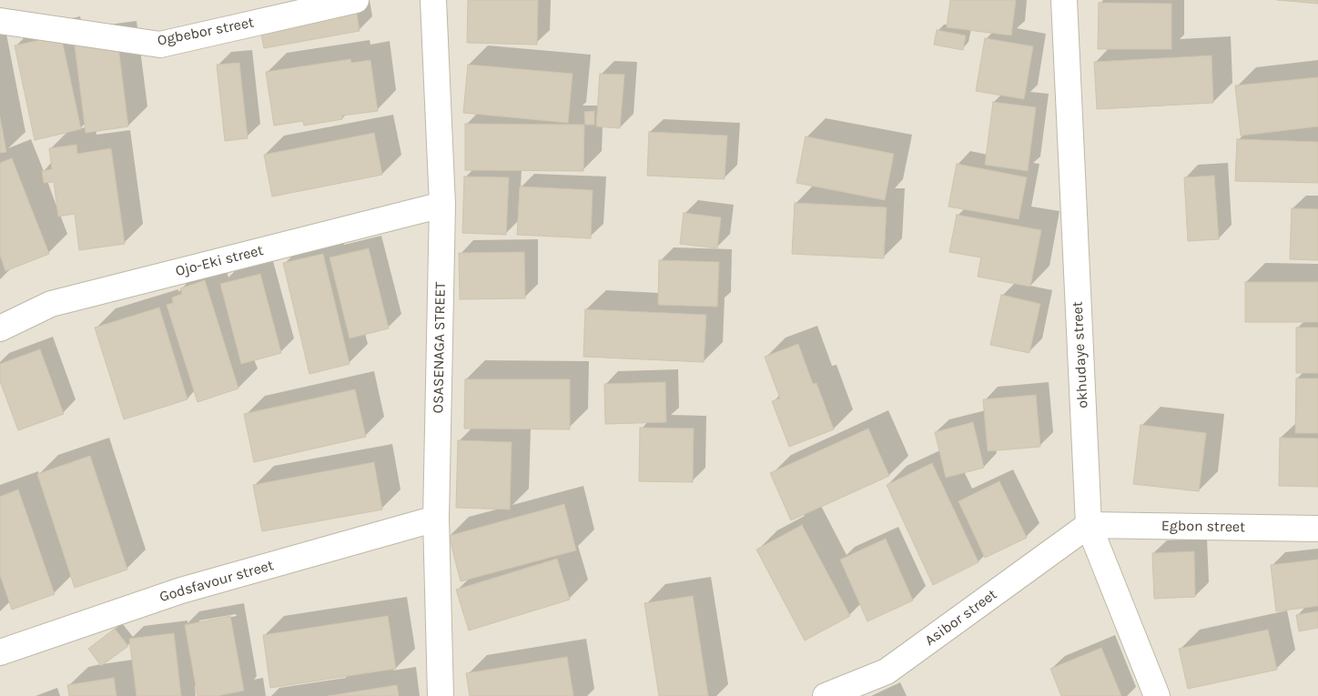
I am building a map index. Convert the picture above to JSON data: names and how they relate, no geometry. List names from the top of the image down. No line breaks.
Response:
{"streets":{"street":["Ogbebor street","Ojo-Eki street","OSASENAGA STREET","okhudaye street","Egbon street","Godsfavour street","Asibor street"]},"crossings":[["Ojo-Eki street","OSASENAGA STREET"],["OSASENAGA STREET","Godsfavour street"],["okhudaye street","Egbon street"],["okhudaye street","Asibor street"],["Egbon street","Asibor street"]]}
